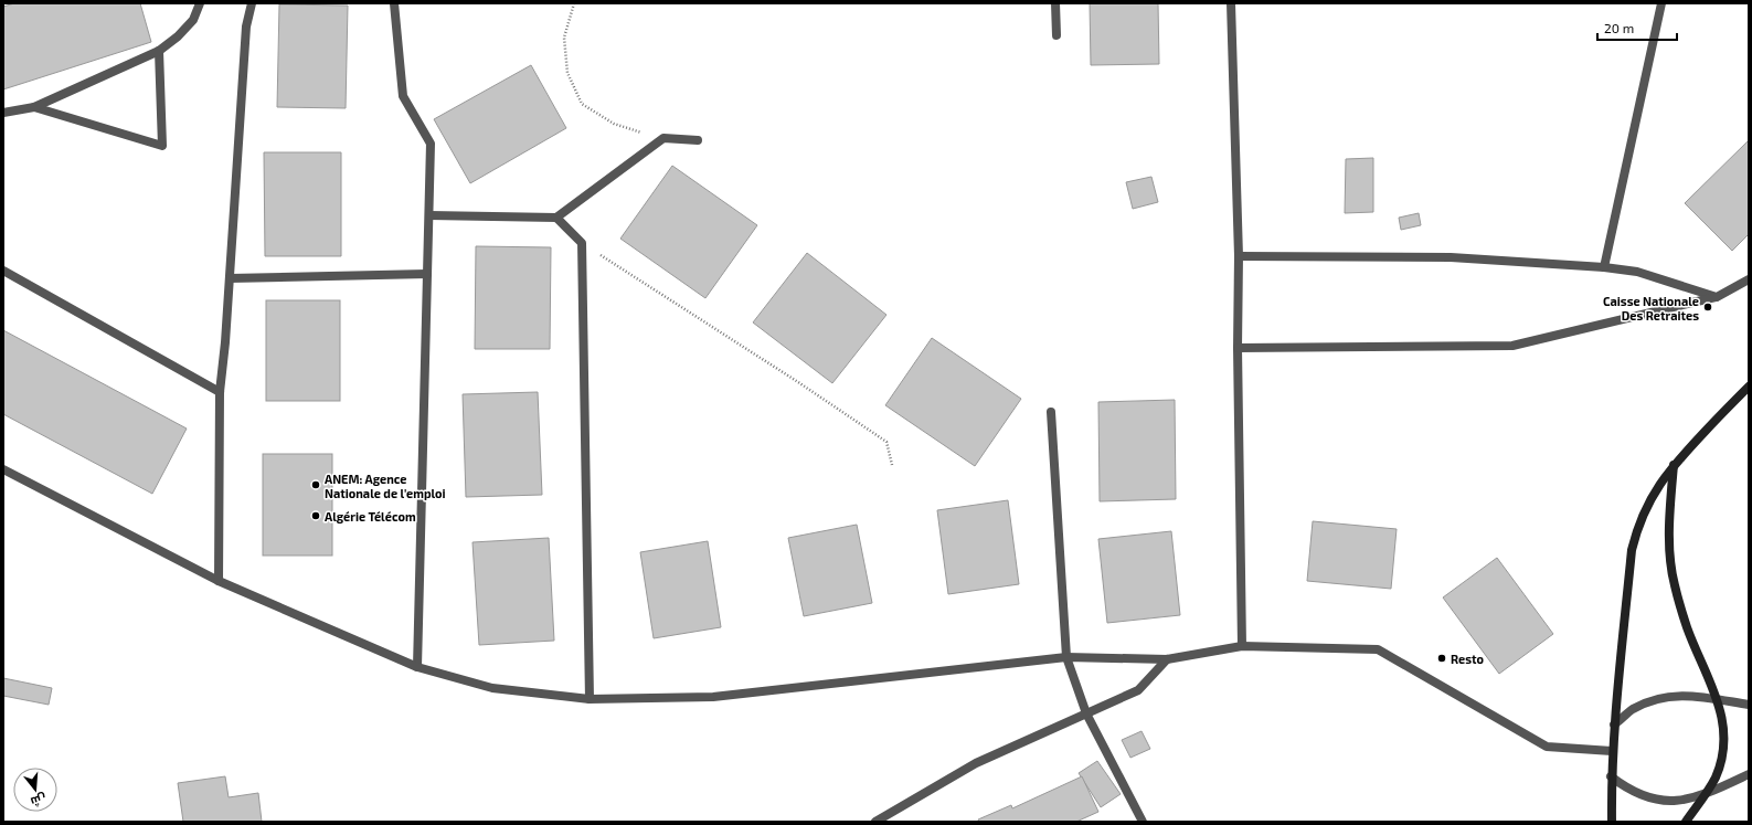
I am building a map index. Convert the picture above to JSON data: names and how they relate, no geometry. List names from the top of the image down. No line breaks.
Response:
{"places":["Caisse Nationale Des Retraites","ANEM: Agence Nationale de l'emploi","Algérie Télécom","Resto"],"scale_bar":"20 m","north":"bottom"}
